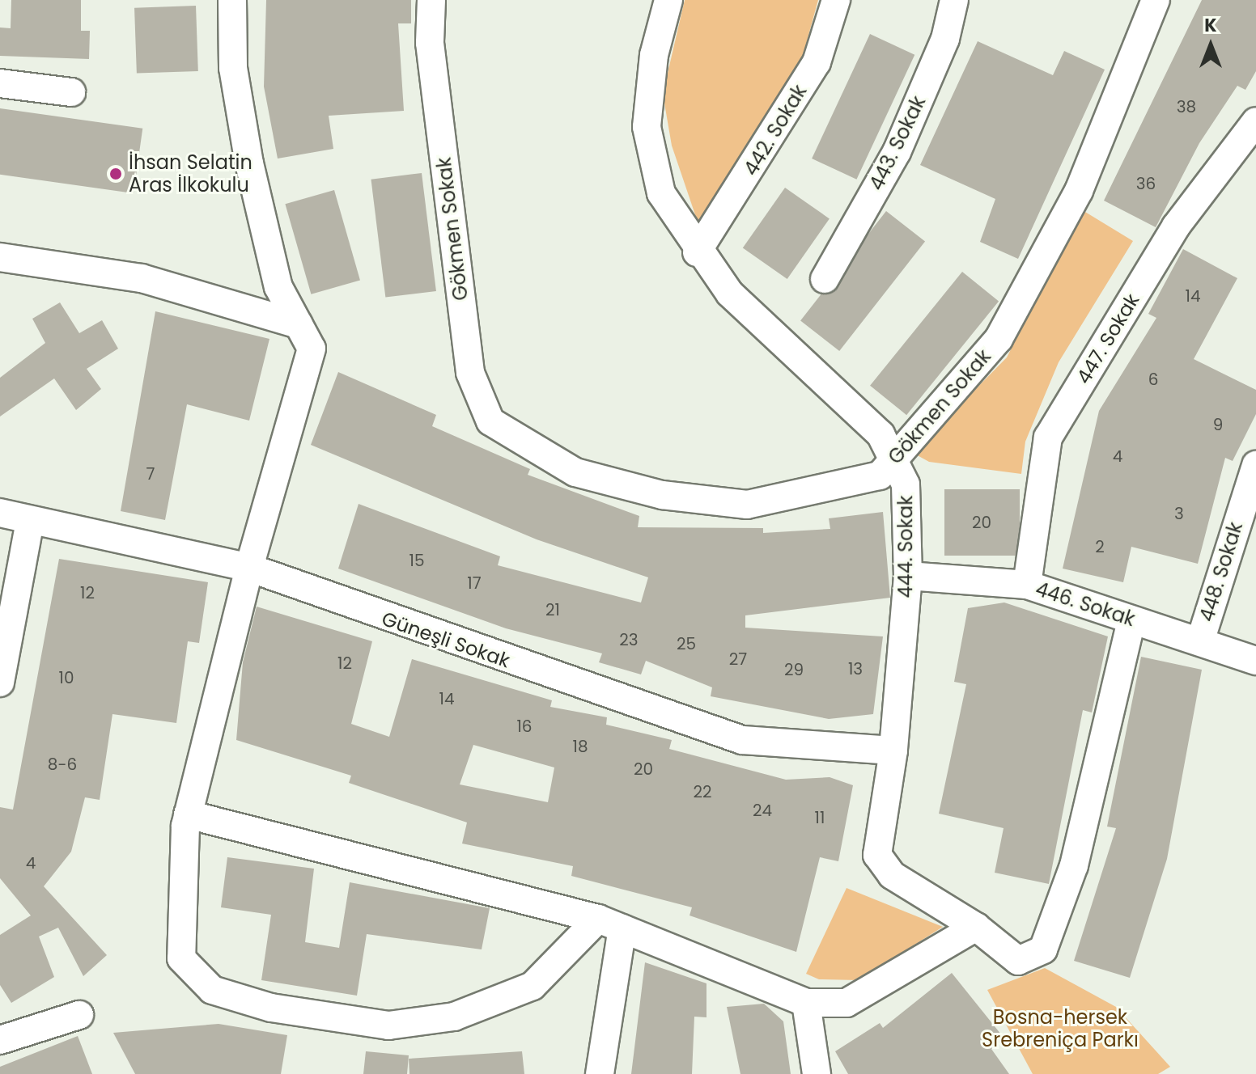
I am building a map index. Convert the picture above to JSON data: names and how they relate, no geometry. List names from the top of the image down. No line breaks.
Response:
{"streets":{"street":["442. Sokak","443. Sokak","Gökmen Sokak","447. Sokak","444. Sokak","448. Sokak","446. Sokak","Güneşli Sokak"]},"crossings":[["442. Sokak","444. Sokak"],["Gökmen Sokak","444. Sokak"],["447. Sokak","446. Sokak"],["444. Sokak","446. Sokak"],["444. Sokak","Güneşli Sokak"],["448. Sokak","446. Sokak"]],"parks":["Bosna-hersek Srebreniça Parkı"],"places":["İhsan Selatin Aras İlkokulu"],"house_numbers":["38","36","14","6","9","4","7","3","20","2","15","17","12","21","23","25","27","12","13","29","10","14","16","18","8-6","20","22","24","11","4"],"north":"top"}
